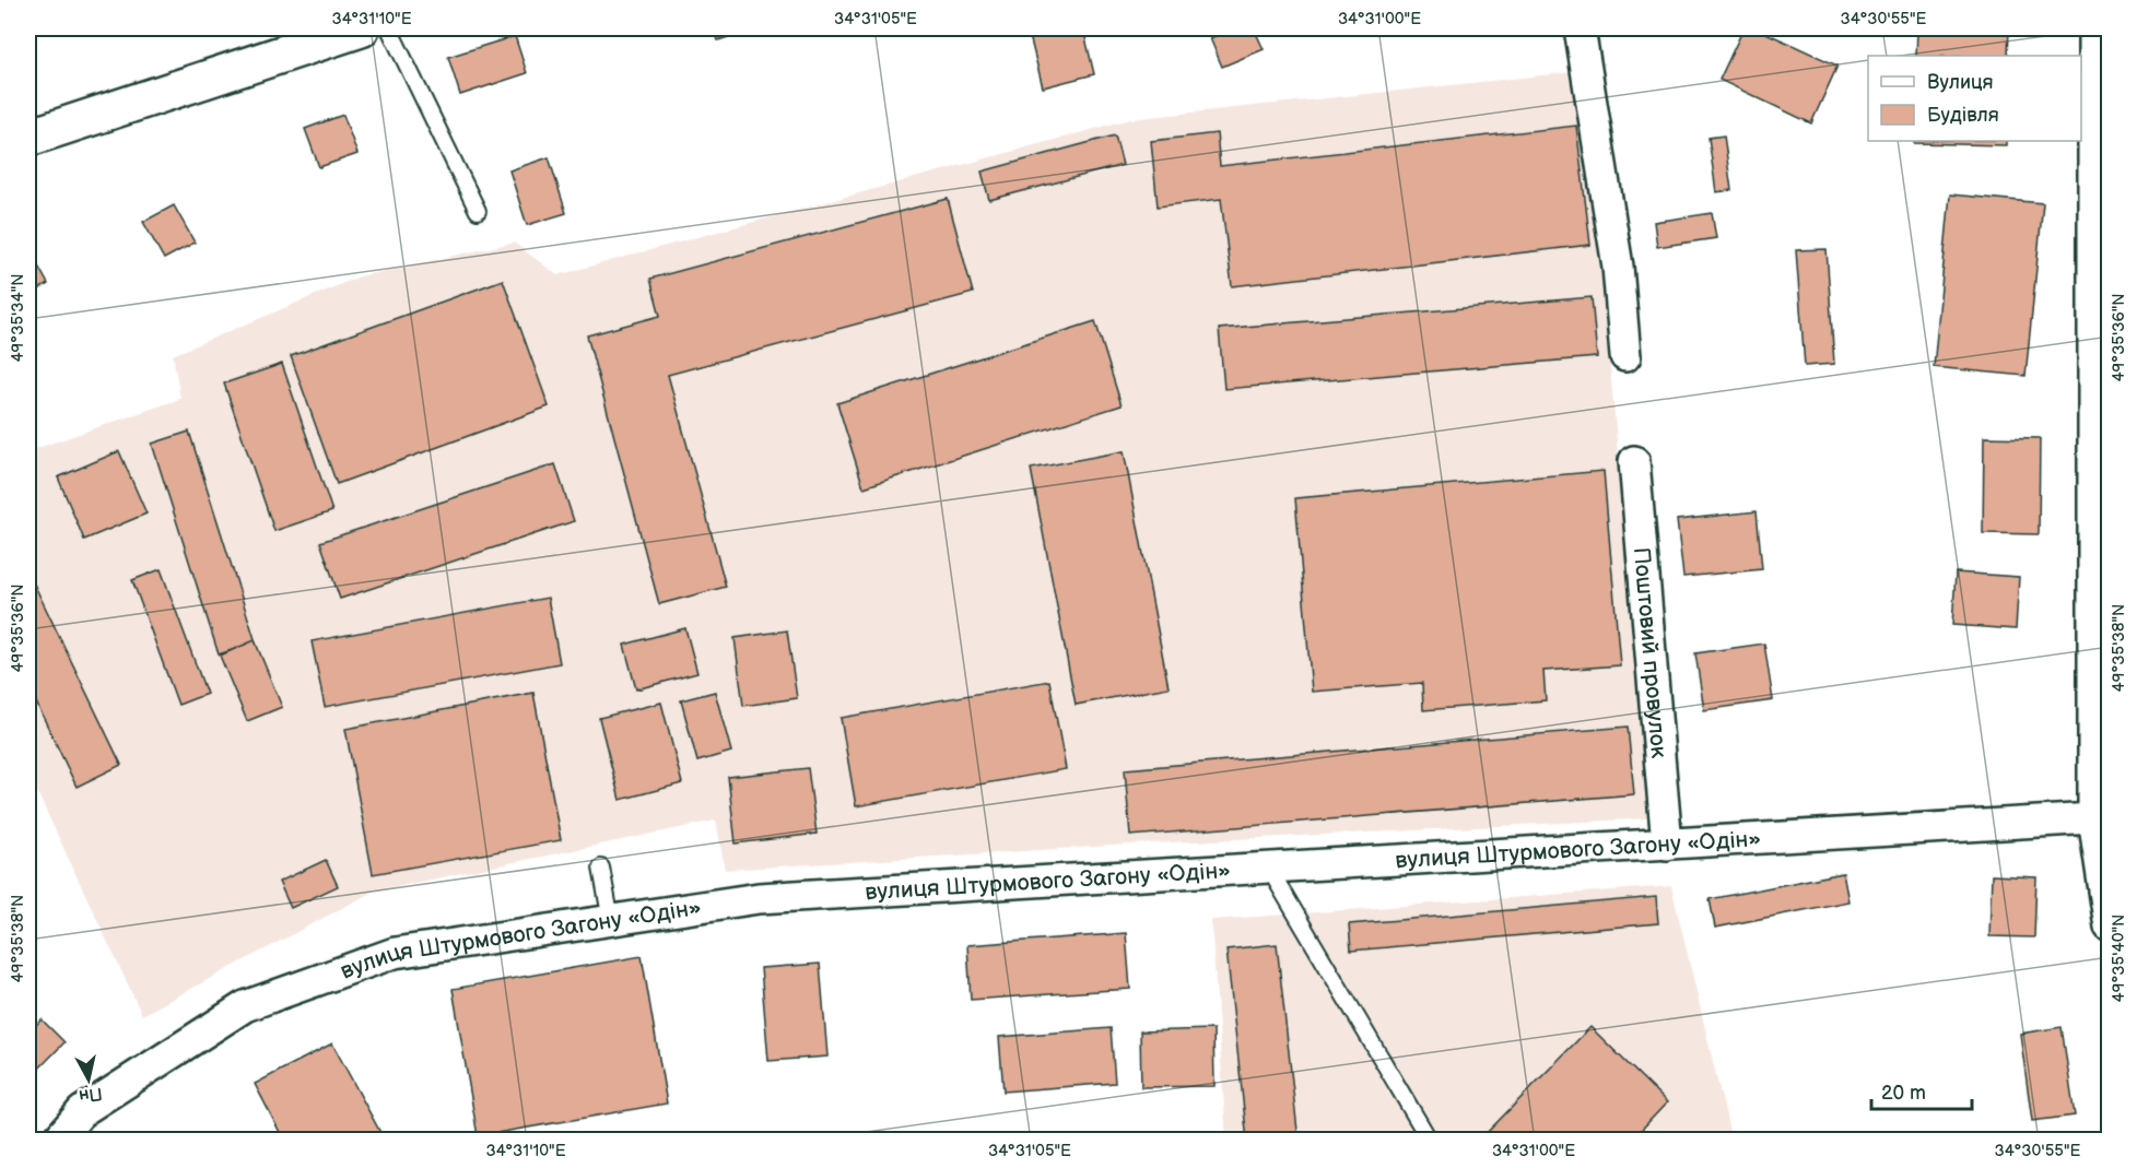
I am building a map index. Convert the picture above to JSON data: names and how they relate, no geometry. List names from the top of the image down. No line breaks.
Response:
{"streets":{"street":["Поштовий провулок","вулиця Штурмового Загону «Одін»"]},"crossings":[["Поштовий провулок","вулиця Штурмового Загону «Одін»"]],"legend":["Вулиця","Будівля"],"scale_bar":"20 m","north":"bottom","coordinates":["34°31'10\"E","34°31'05\"E","34°31'00\"E","34°30'55\"E","49°35'34\"N","49°35'36\"N","49°35'38\"N","49°35'40\"N"]}
